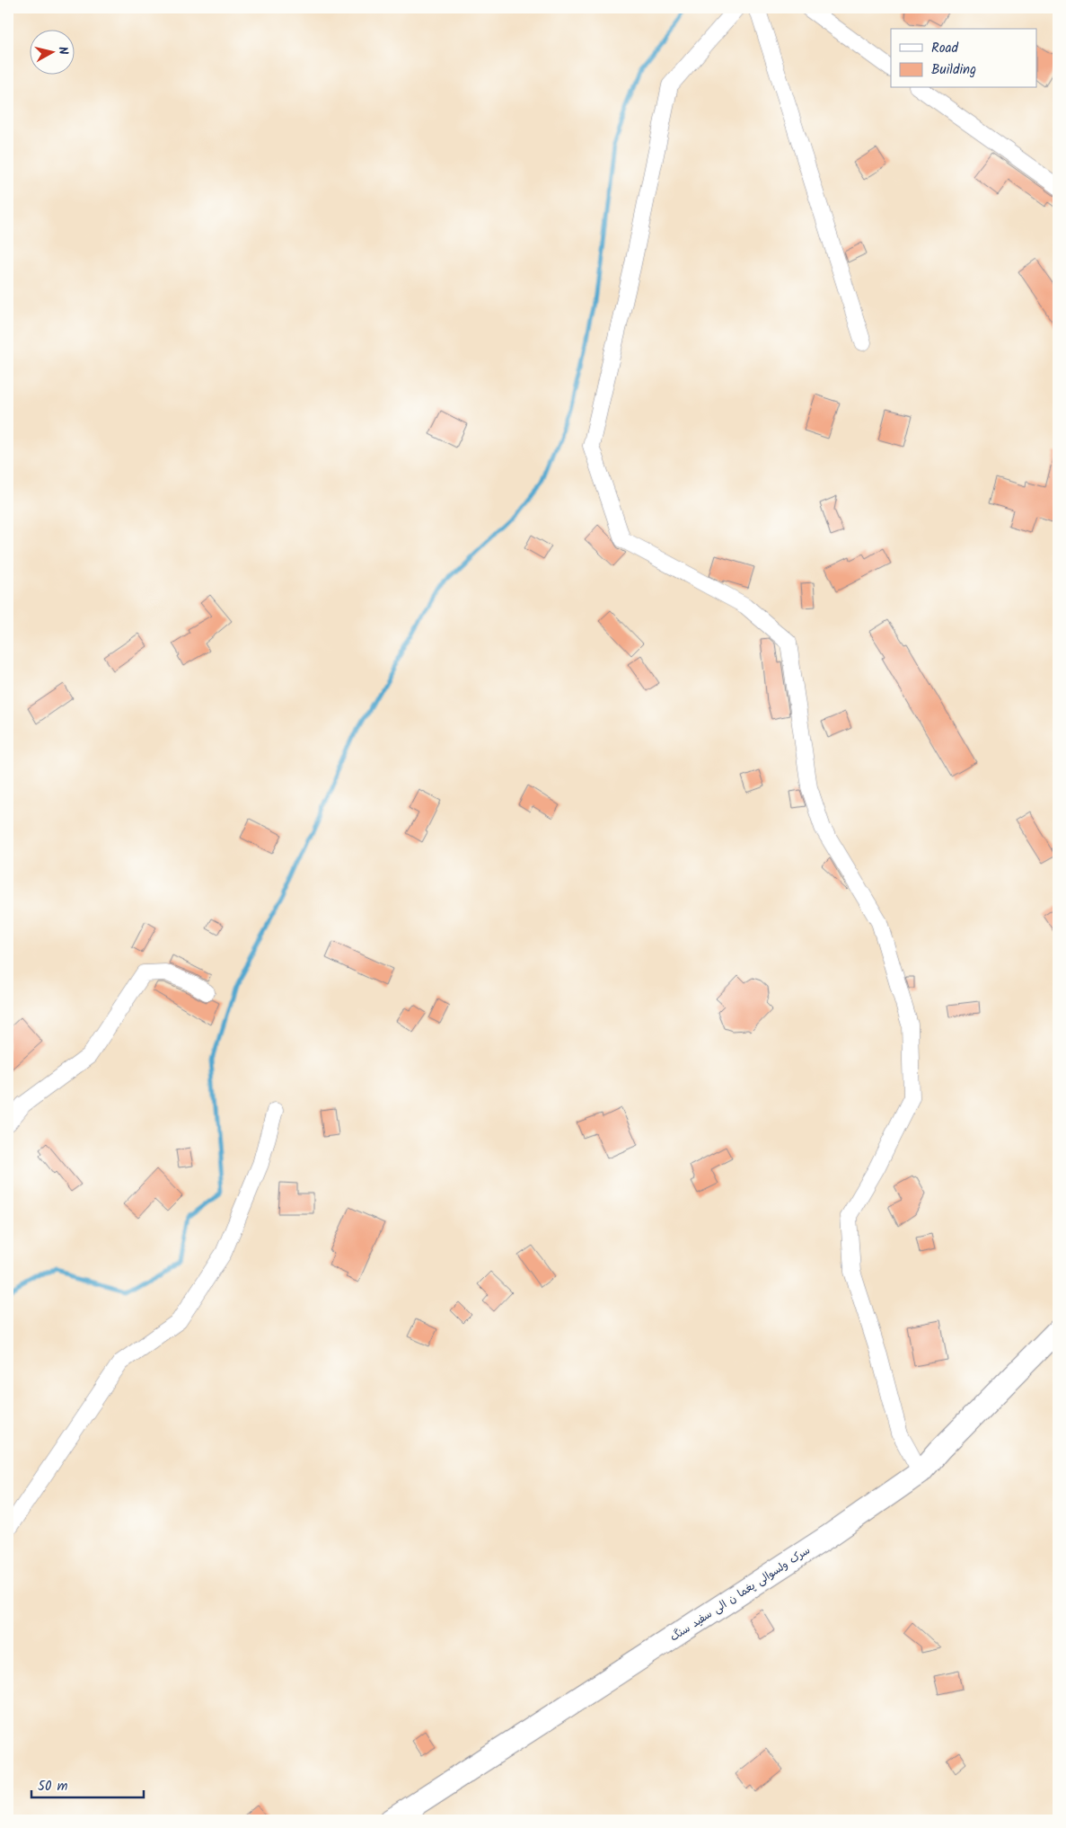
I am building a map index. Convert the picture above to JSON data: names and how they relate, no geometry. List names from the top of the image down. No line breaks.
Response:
{"streets":{"main road":["سرک ولسوالی پغما ن الی سفید سنگ"]},"legend":["Road","Building"],"scale_bar":"50 m","north":"right"}
